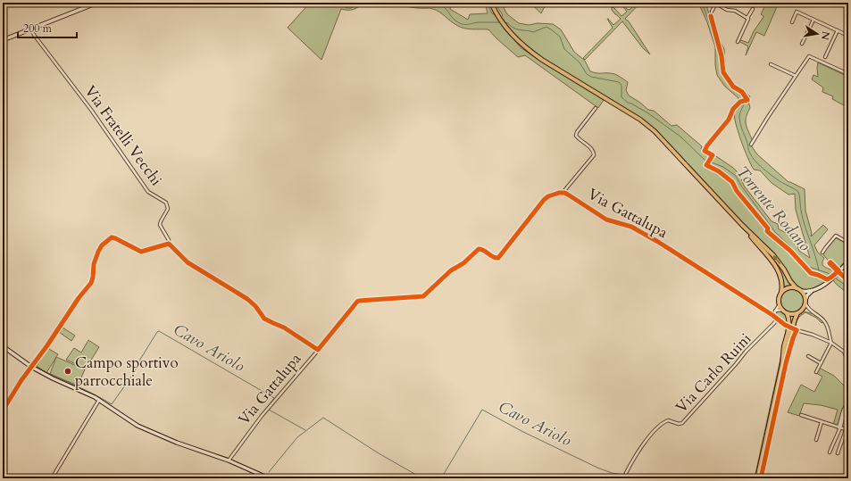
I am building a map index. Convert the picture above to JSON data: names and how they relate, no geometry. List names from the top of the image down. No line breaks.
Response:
{"streets":{"street":["Via Fratelli Vecchi","Via Gattalupa","Via Carlo Ruini"]},"crossings":[["Via Fratelli Vecchi","Via Gattalupa"],["Via Gattalupa","Via Carlo Ruini"]],"water":["Torrente Rodano","Cavo Ariolo"],"places":["Campo sportivo parrocchiale"],"scale_bar":"200 m","north":"right"}
